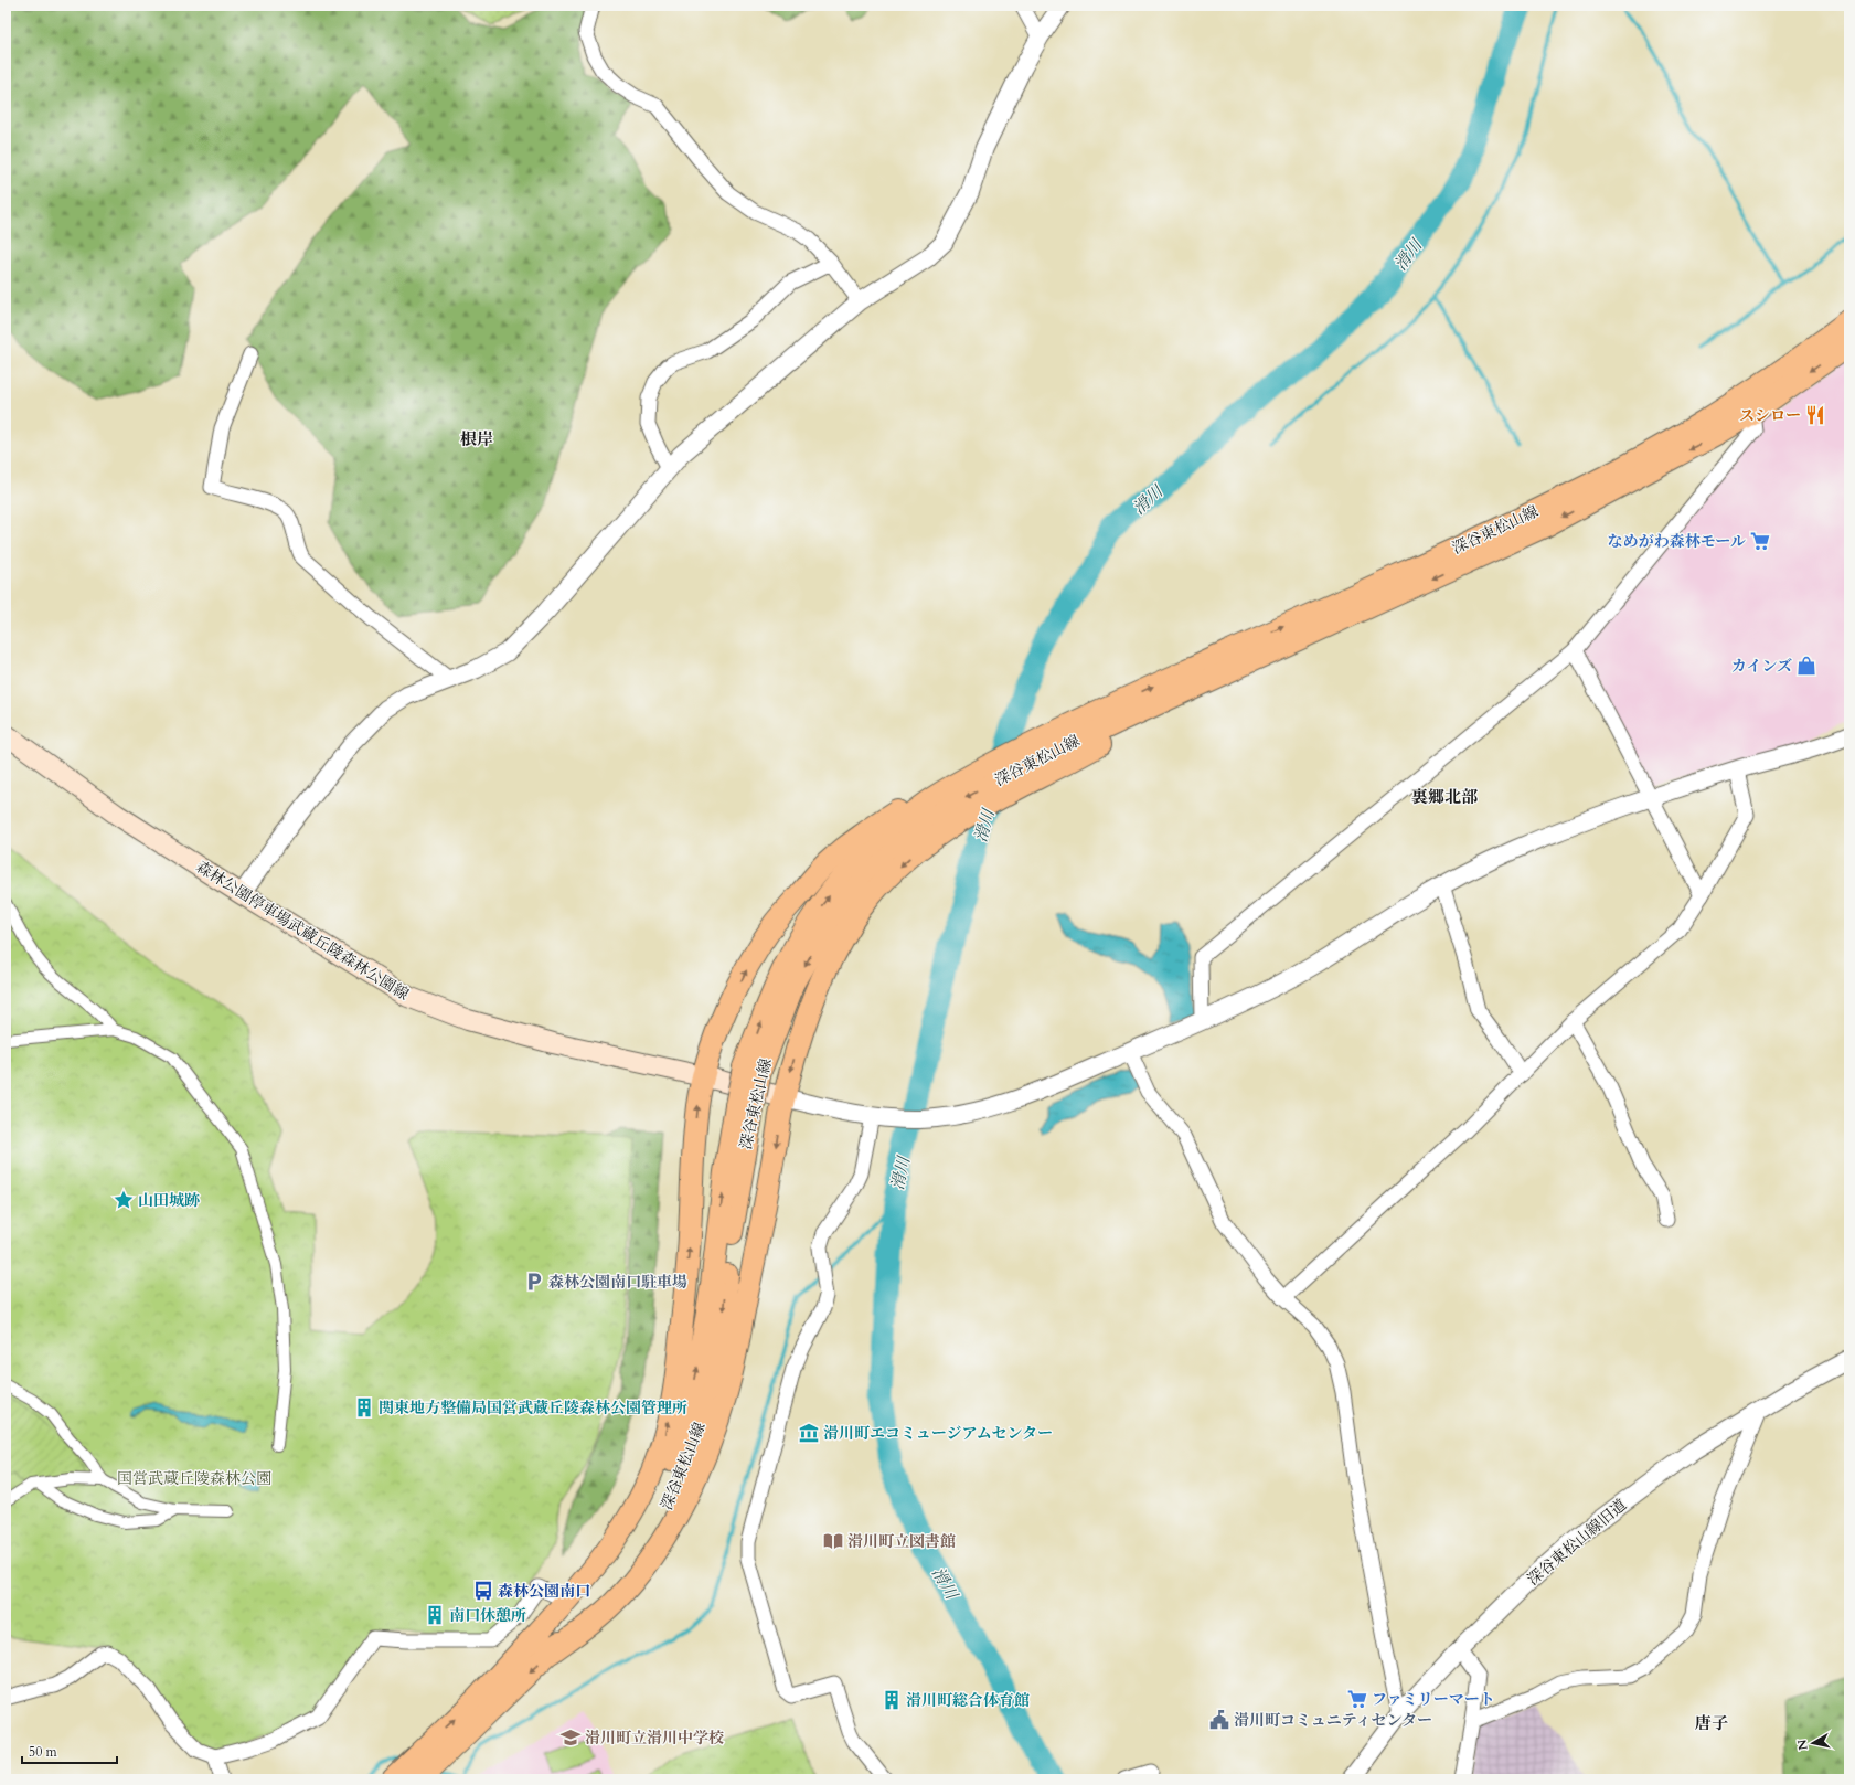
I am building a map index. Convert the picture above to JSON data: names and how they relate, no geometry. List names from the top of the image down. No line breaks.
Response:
{"streets":{"main road":["深谷東松山線","森林公園停車場武蔵丘陵森林公園線"],"street":["深谷東松山線旧道"]},"crossings":[["深谷東松山線","森林公園停車場武蔵丘陵森林公園線"]],"districts":["根岸","裏郷北部","唐子"],"water":["滑川"],"parks":["国営武蔵丘陵森林公園"],"places":{"restaurant":["スシロー"],"supermarket":["なめがわ森林モール","ファミリーマート"],"shop":["カインズ"],"place":["山田城跡"],"parking":["森林公園南口駐車場"],"building":["関東地方整備局国営武蔵丘陵森林公園管理所","南口休憩所","滑川町総合体育館"],"museum":["滑川町エコミュージアムセンター"],"library":["滑川町立図書館"],"bus stop":["森林公園南口"],"public building":["滑川町コミュニティセンター"],"school or university":["滑川町立滑川中学校"]},"scale_bar":"50 m","north":"left"}
